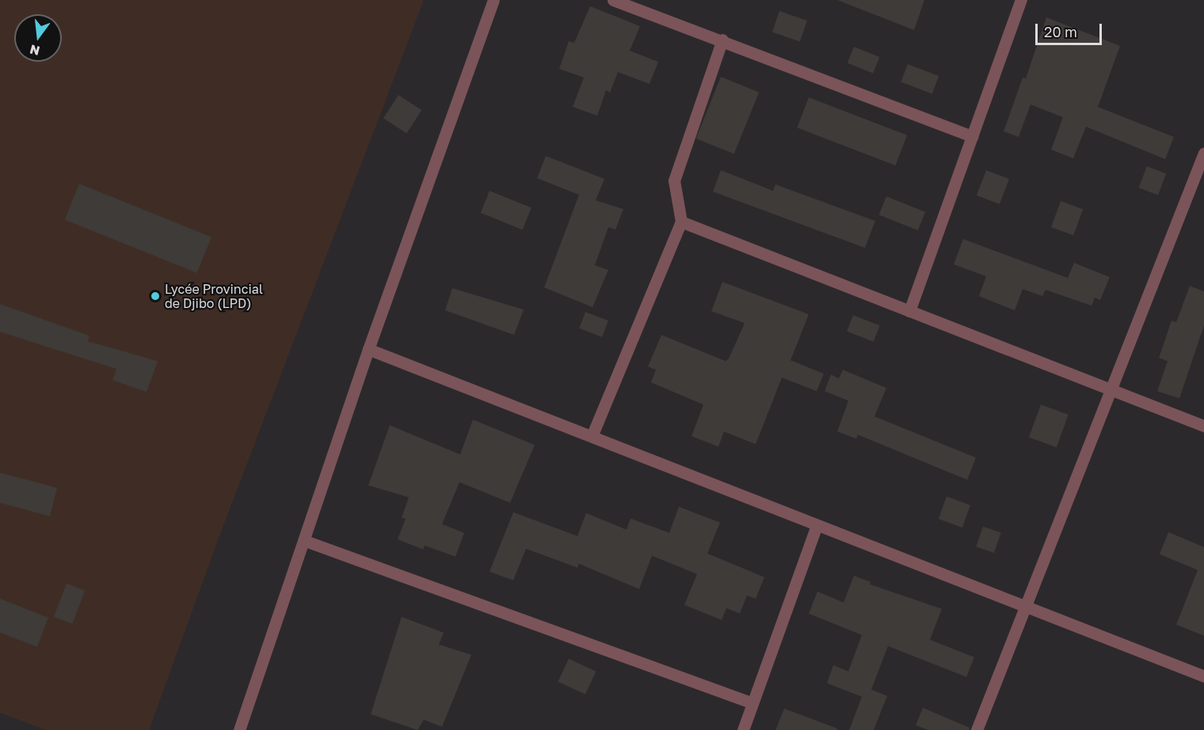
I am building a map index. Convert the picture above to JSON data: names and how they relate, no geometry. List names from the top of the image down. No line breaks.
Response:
{"places":["Lycée Provincial de Djibo (LPD)"],"scale_bar":"20 m","north":"bottom"}
